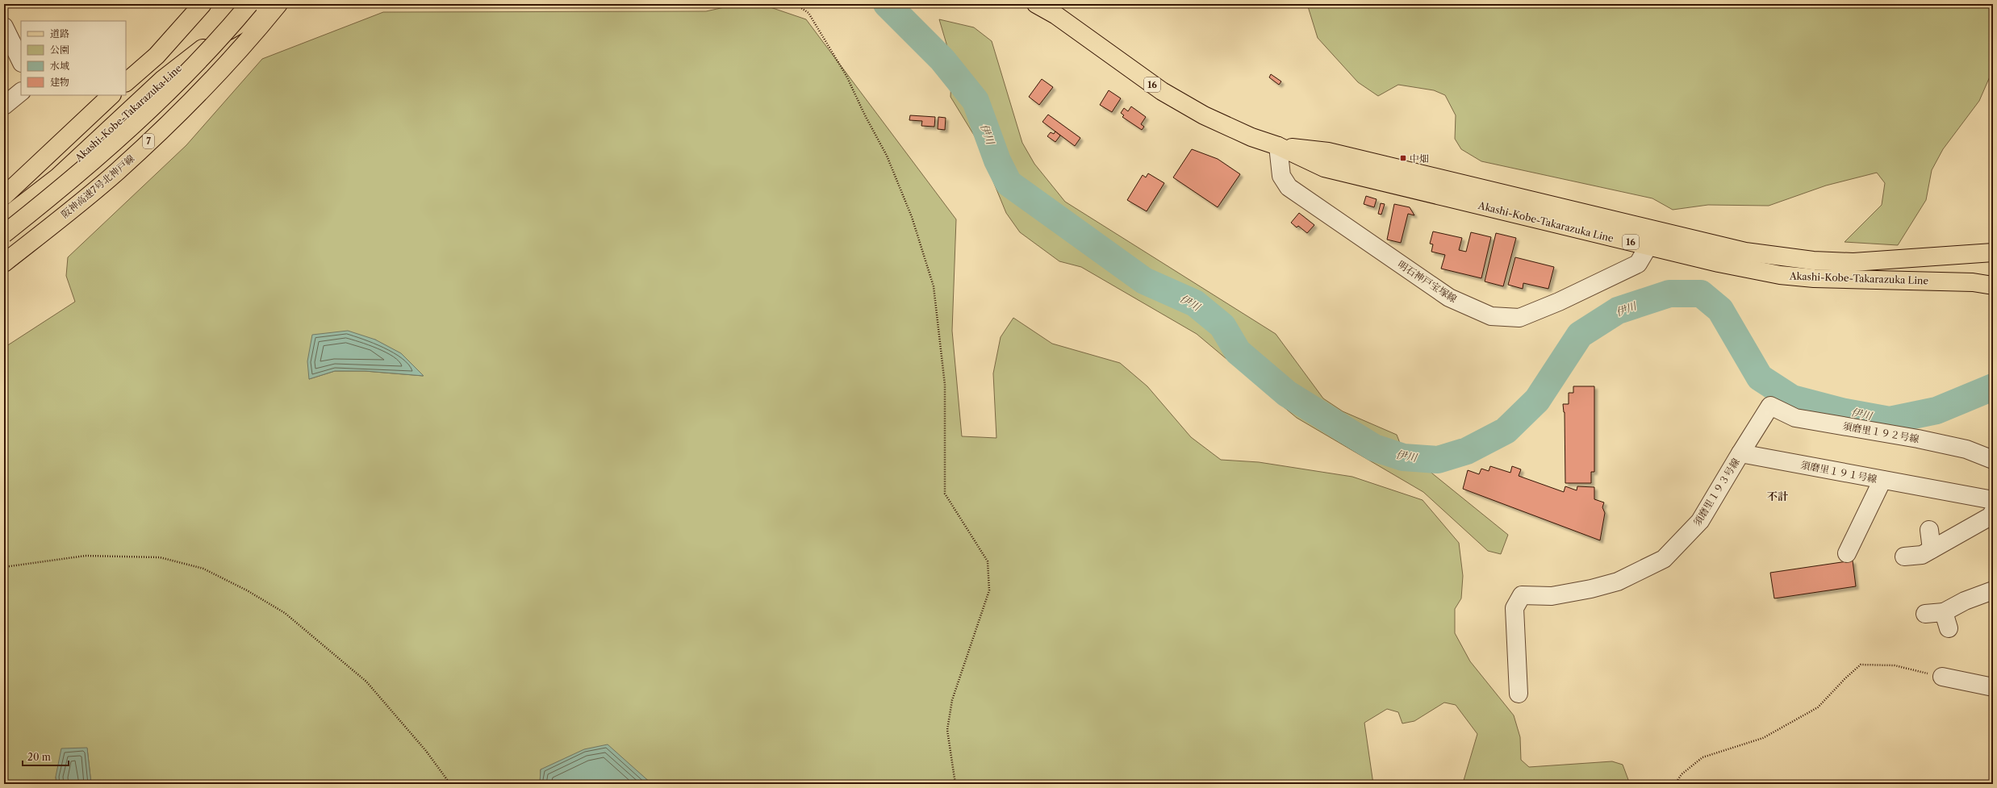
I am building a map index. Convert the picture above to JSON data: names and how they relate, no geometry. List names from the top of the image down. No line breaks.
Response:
{"streets":{"main road":["16","Akashi-Kobe-Takarazuka Line","7","阪神高速7号北神戸線"],"street":["明石神戸宝塚線","須磨里１９２号線","須磨里１９１号線","須磨里１９３号線"]},"crossings":[["Akashi-Kobe-Takarazuka Line","明石神戸宝塚線"],["須磨里１９２号線","須磨里１９１号線"],["須磨里１９２号線","須磨里１９３号線"],["須磨里１９１号線","須磨里１９３号線"]],"districts":["不計"],"water":["伊川"],"places":{"transit":["中畑"]},"legend":["道路","公園","水域","建物"],"scale_bar":"20 m"}
